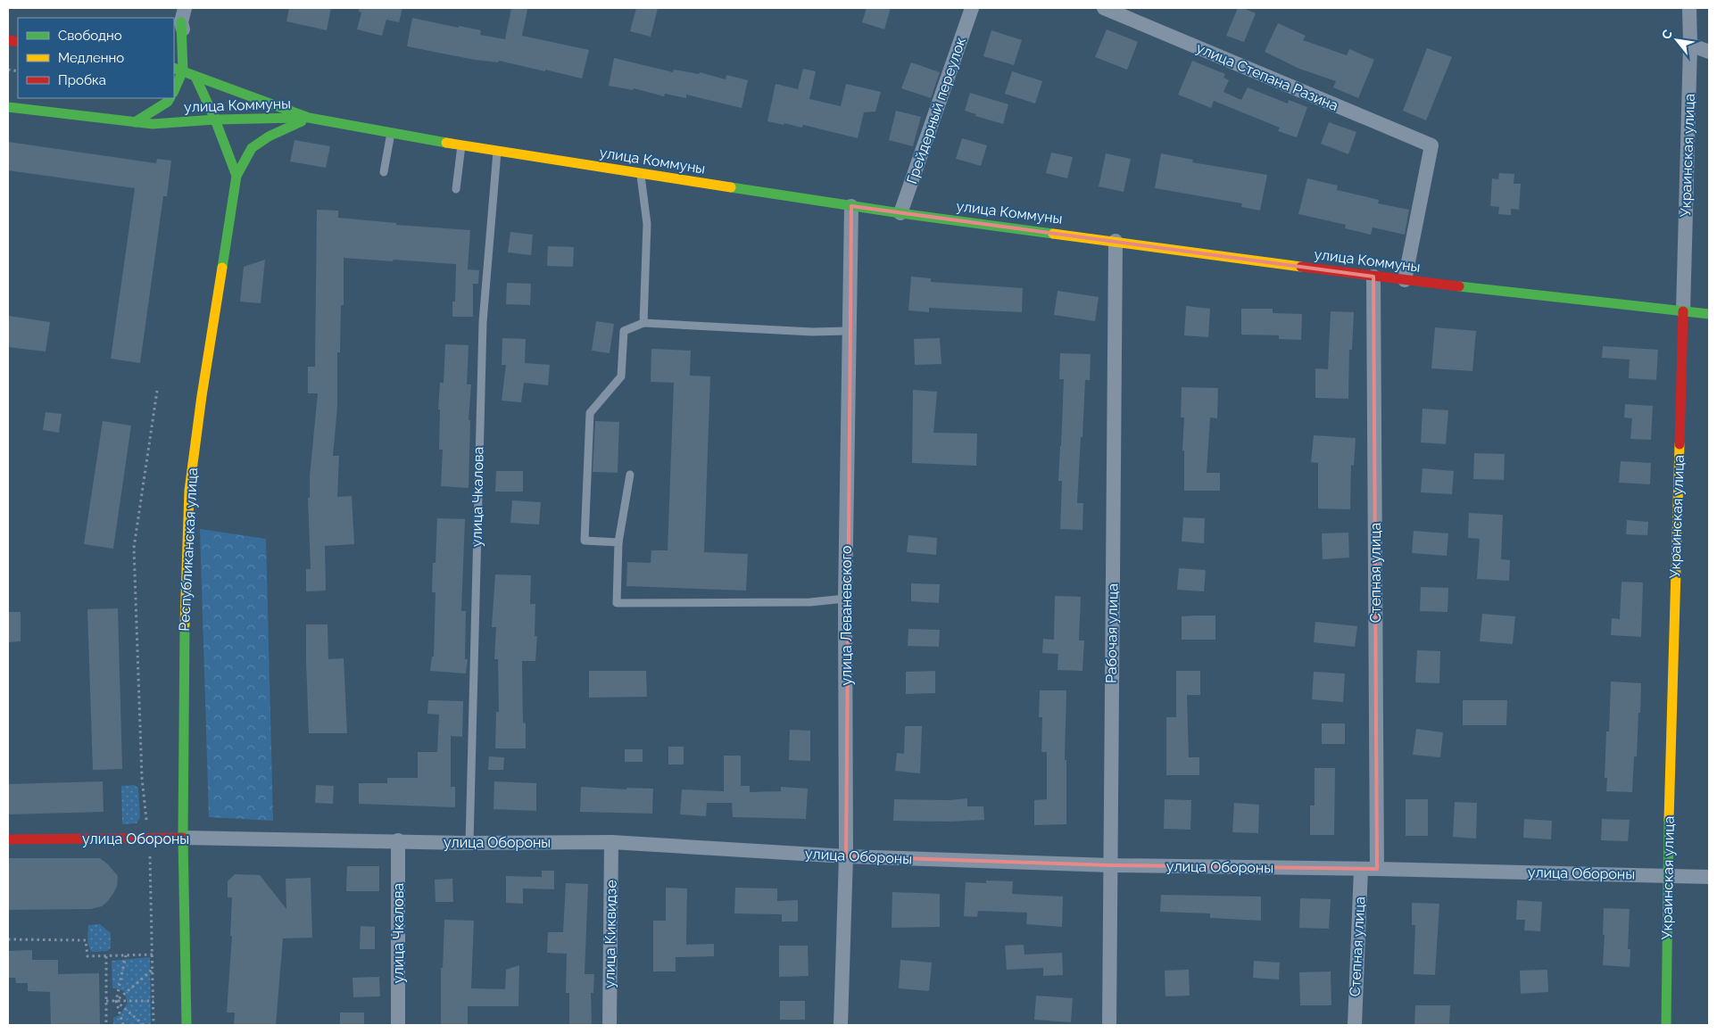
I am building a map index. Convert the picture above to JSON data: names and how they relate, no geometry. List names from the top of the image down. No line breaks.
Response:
{"streets":{"street":["улица Степана Разина","улица Коммуны","Грейдерный переулок","Украинская улица","улица Чкалова","Республиканская улица","Степная улица","улица Леваневского","Рабочая улица","улица Обороны","улица Киквидзе"]},"crossings":[["улица Степана Разина","улица Коммуны"],["улица Коммуны","Грейдерный переулок"],["улица Коммуны","Украинская улица"],["улица Коммуны","улица Чкалова"],["улица Коммуны","Республиканская улица"],["улица Коммуны","Степная улица"],["улица Коммуны","улица Леваневского"],["улица Коммуны","Рабочая улица"],["Украинская улица","улица Обороны"],["улица Чкалова","улица Обороны"],["Республиканская улица","улица Обороны"],["Степная улица","улица Обороны"],["улица Леваневского","улица Обороны"],["Рабочая улица","улица Обороны"],["улица Обороны","улица Киквидзе"]],"legend":["Свободно","Медленно","Пробка"],"north":"top left"}
